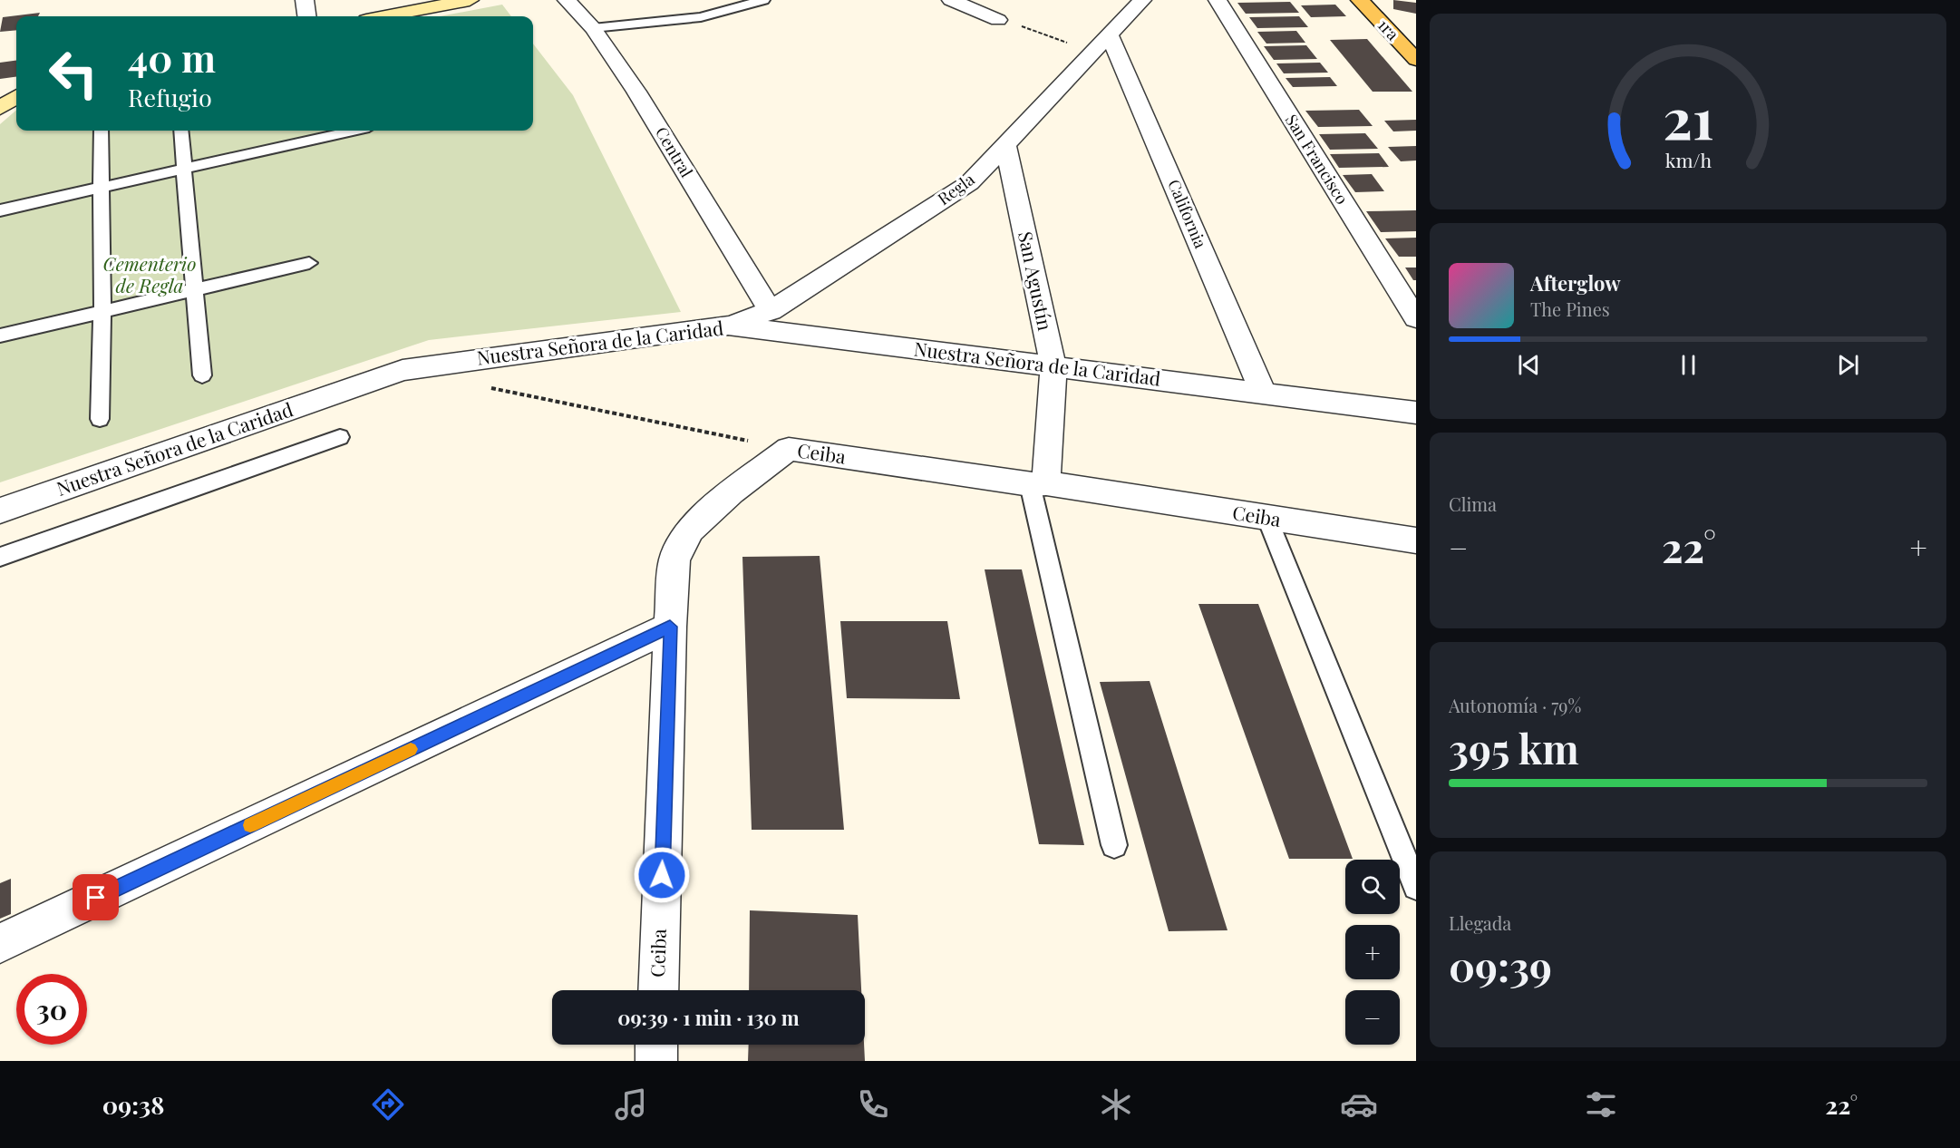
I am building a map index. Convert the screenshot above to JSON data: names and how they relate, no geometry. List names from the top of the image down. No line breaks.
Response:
{"streets":{"main road":["1ra"],"street":["Central","San Francisco","Regla","California","San Agustín","Nuestra Señora de la Caridad","Ceiba"]},"crossings":[["Central","Regla"],["Regla","California"],["Regla","San Agustín"],["Regla","Nuestra Señora de la Caridad"],["California","Nuestra Señora de la Caridad"],["San Agustín","Nuestra Señora de la Caridad"],["San Agustín","Ceiba"]],"parks":["Cementerio de Regla"],"page":{"turn":["40 m","Refugio"],"song":["Afterglow","The Pines"],"tile":["Clima",["Autonomía · 79%","395 km"],["Llegada","09:39"]],"heat":["−","22°","+"],"map_buttons":["+","−"],"limit":"30","trip":"09:39 · 1 min · 130 m","tabs":["09:38","22°"],"gauge":["21","km/h"]}}
